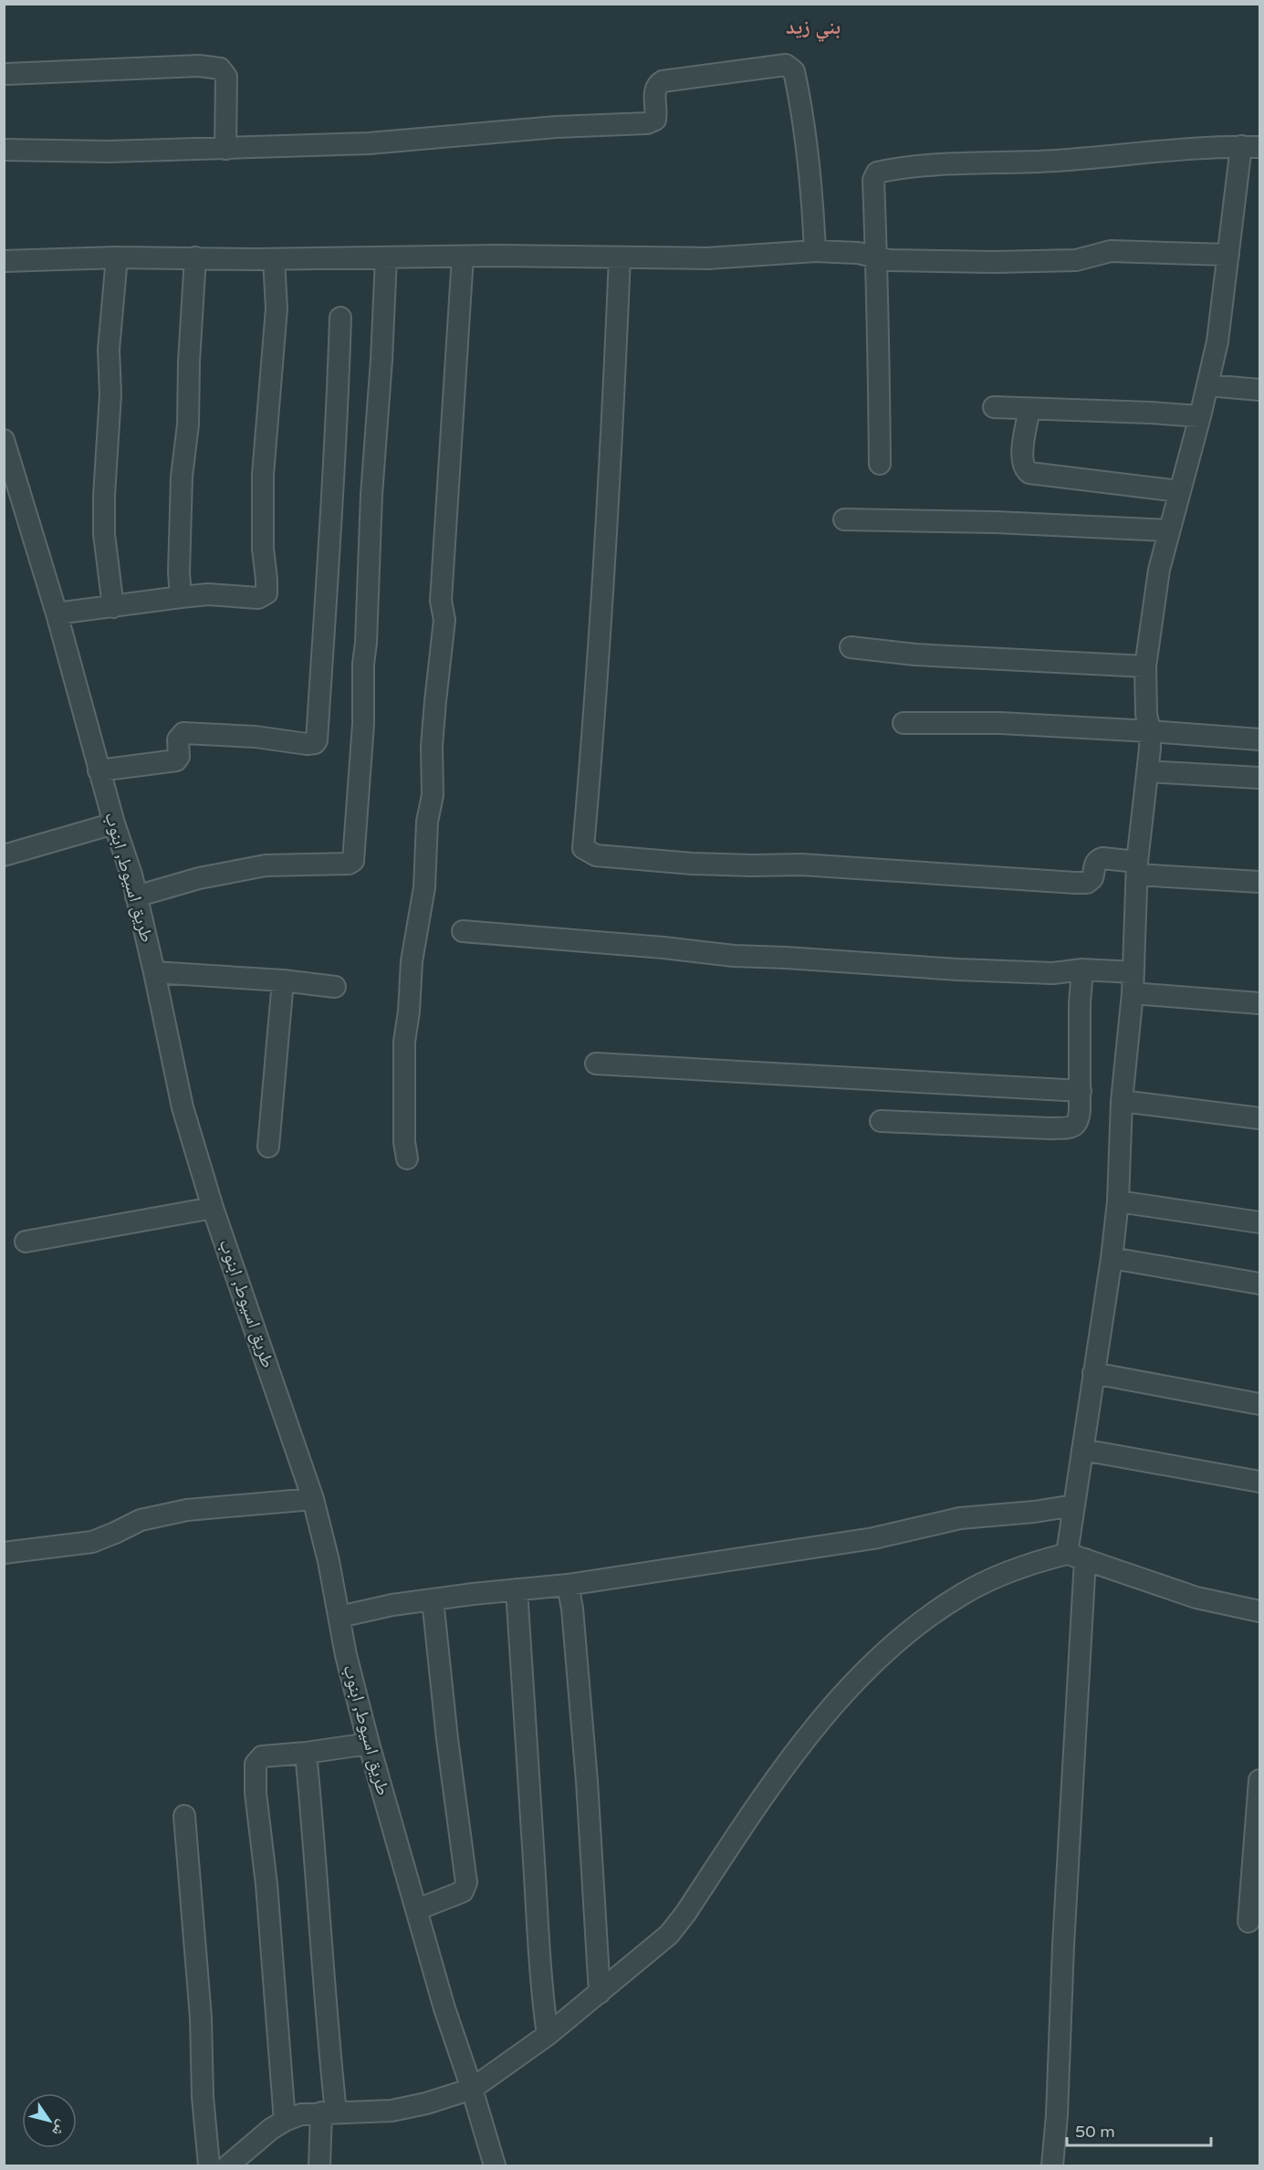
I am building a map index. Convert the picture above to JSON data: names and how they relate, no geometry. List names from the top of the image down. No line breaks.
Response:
{"streets":{"street":["طريق اسيوط, ابنوب"]},"districts":["بني زيد"],"scale_bar":"50 m","north":"bottom right"}
